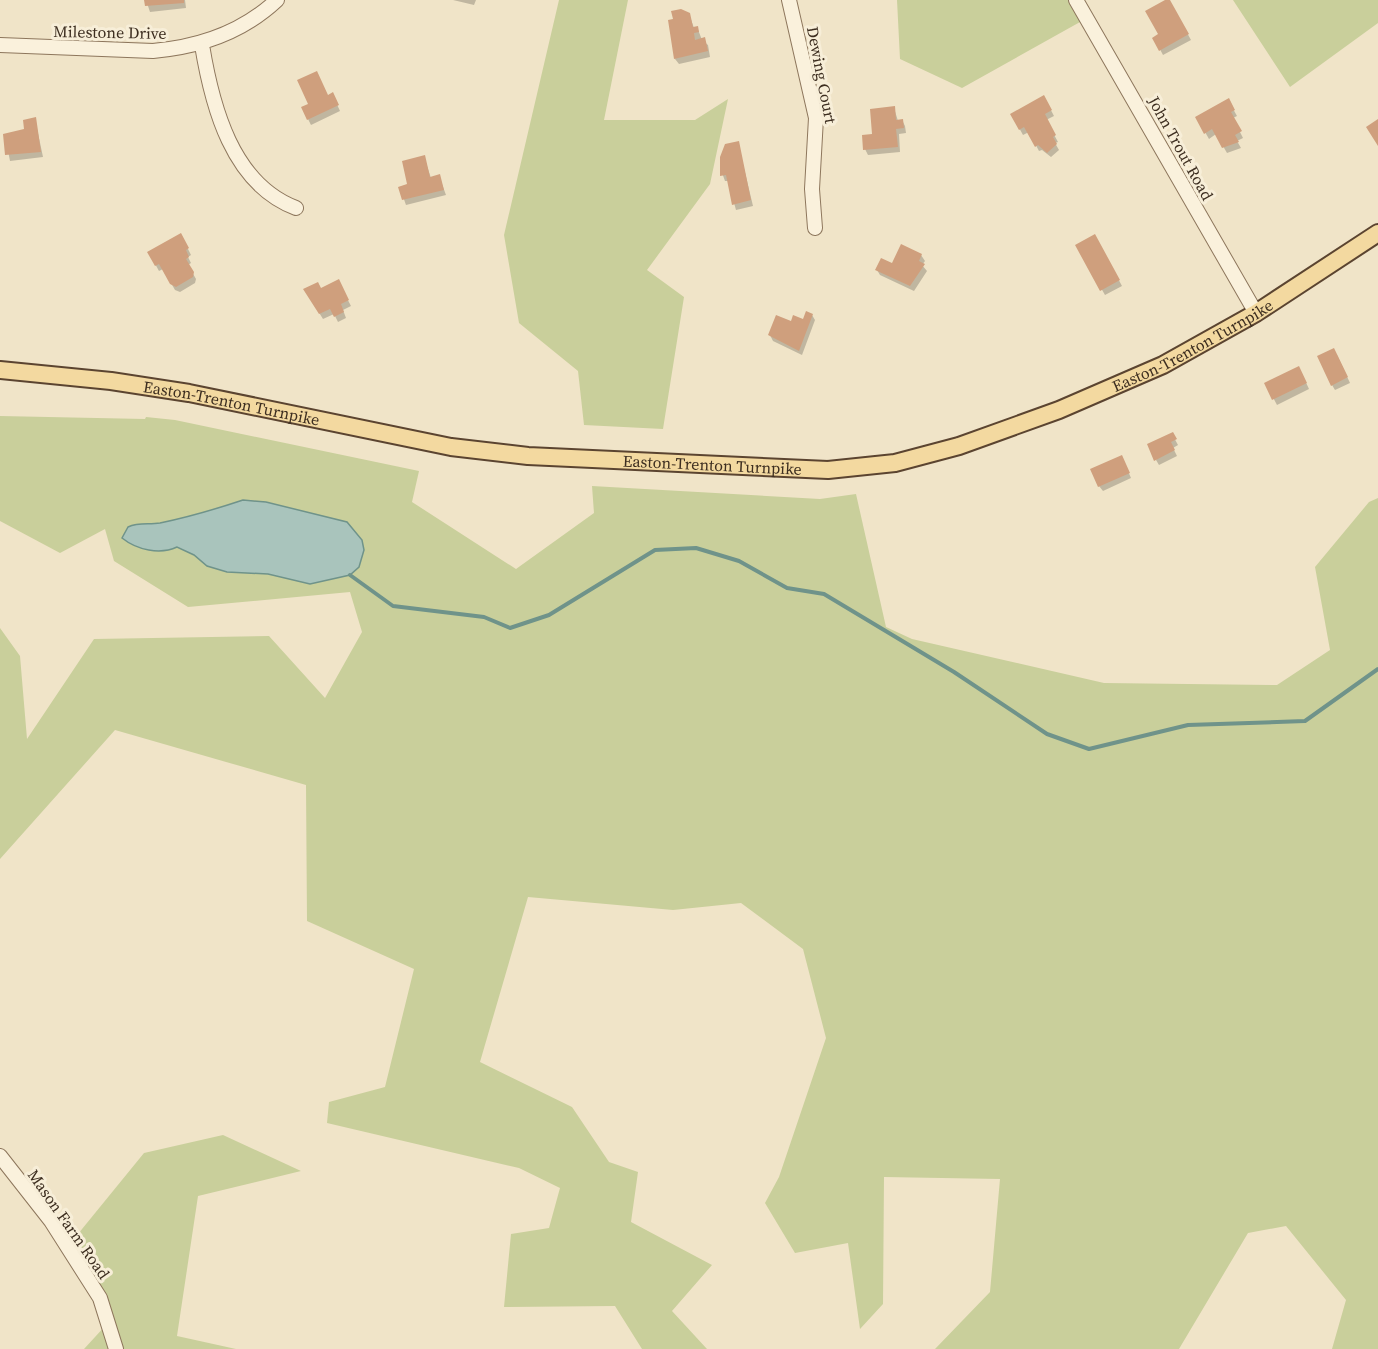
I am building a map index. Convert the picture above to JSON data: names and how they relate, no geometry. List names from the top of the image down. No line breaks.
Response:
{"streets":{"main road":["Easton-Trenton Turnpike"],"street":["Milestone Drive","Dewing Court","John Trout Road","Mason Farm Road"]},"crossings":[["John Trout Road","Easton-Trenton Turnpike"]]}
